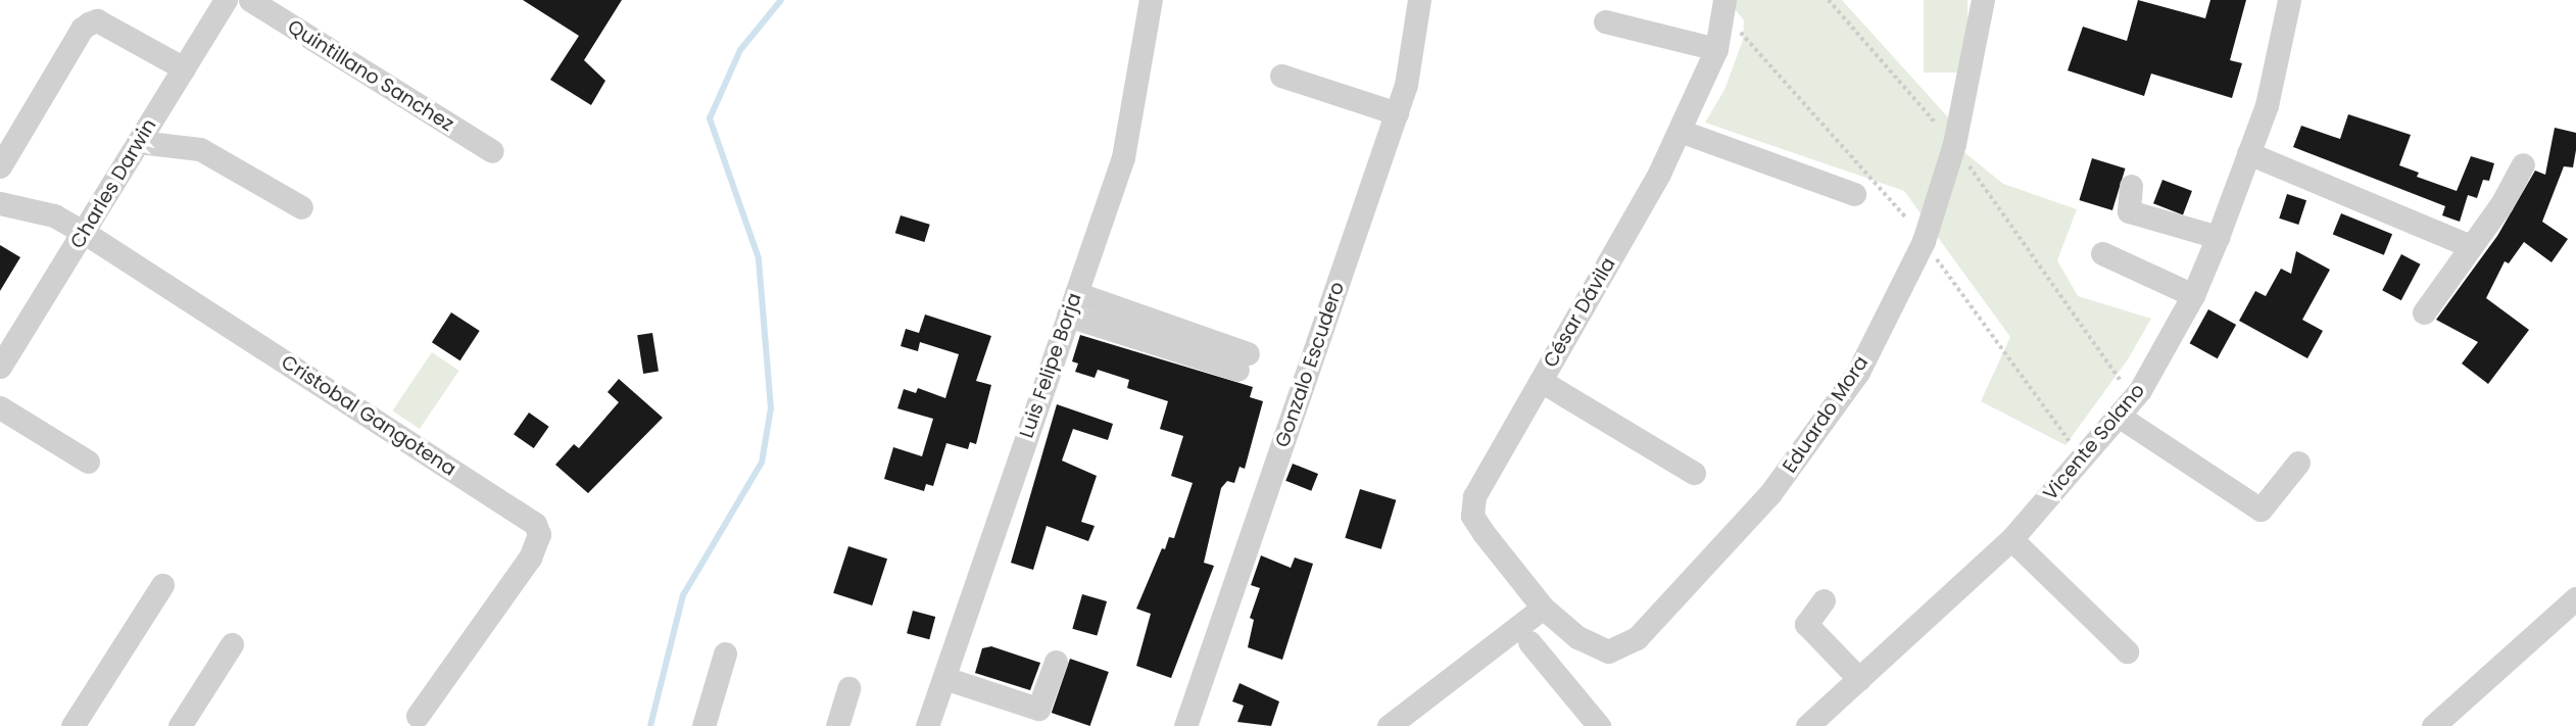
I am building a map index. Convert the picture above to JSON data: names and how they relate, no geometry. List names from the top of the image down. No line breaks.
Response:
{"streets":{"street":["Quintillano Sanchez","Charles Darwin","César Dávila","Gonzalo Escudero","Luis Felipe Borja","Eduardo Mora","Cristobal Gangotena","Vicente Solano"]},"crossings":[["Charles Darwin","Cristobal Gangotena"],["César Dávila","Eduardo Mora"]]}
